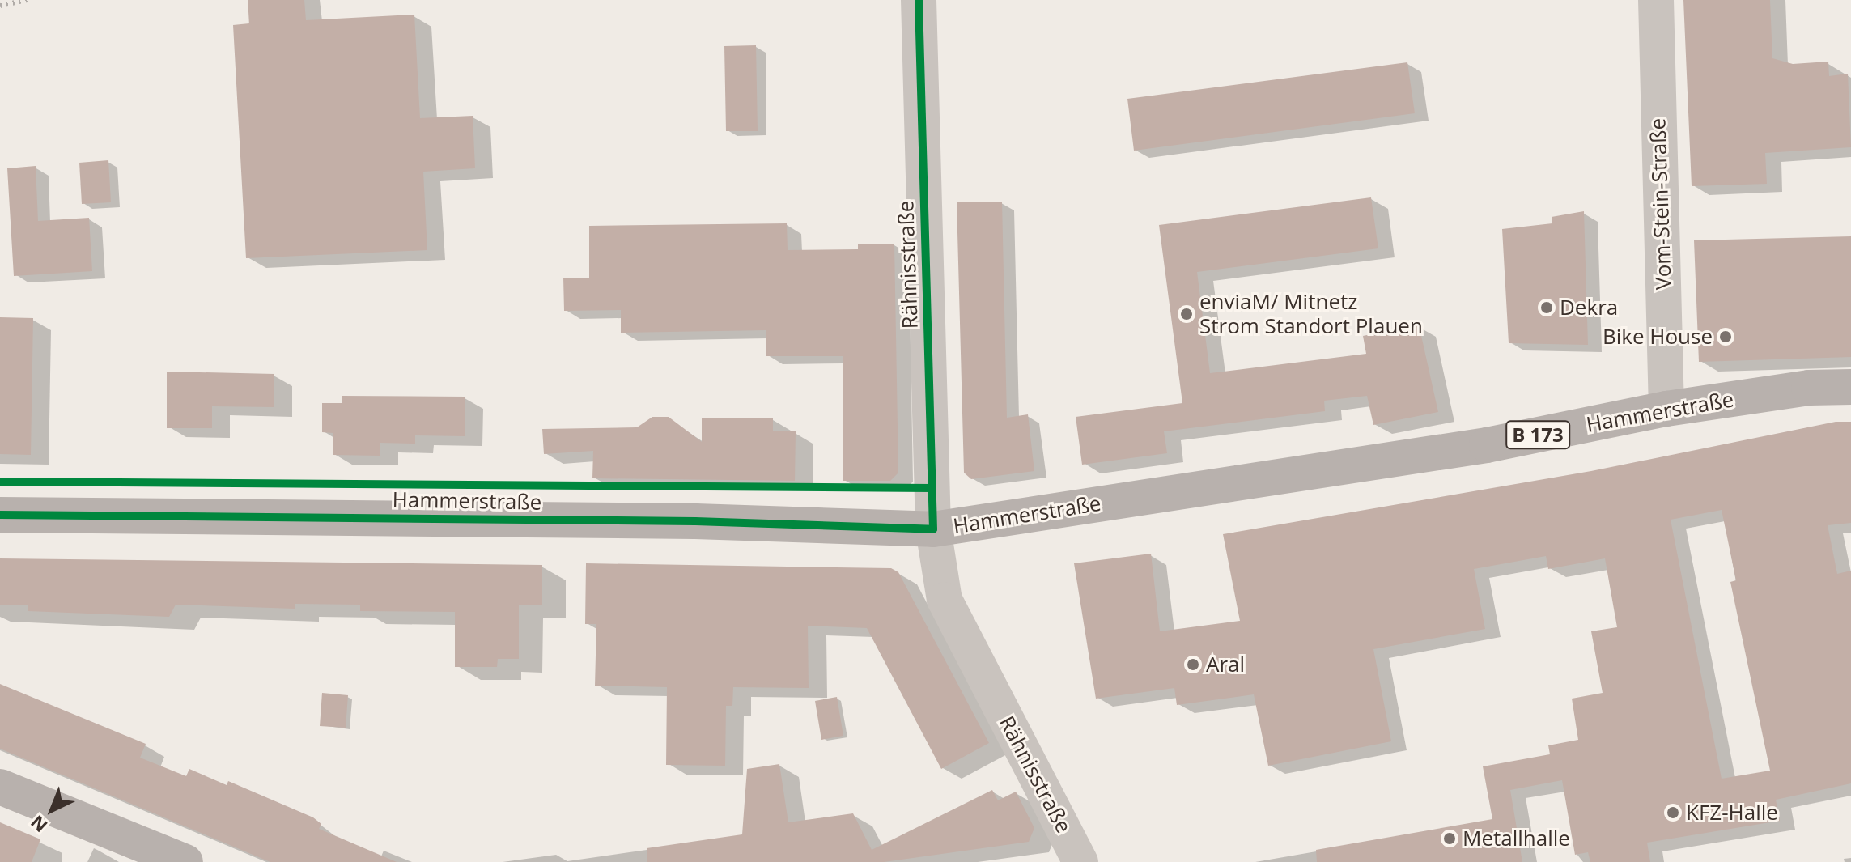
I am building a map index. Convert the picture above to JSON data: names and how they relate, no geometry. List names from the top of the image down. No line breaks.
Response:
{"streets":{"main road":["Hammerstraße","B 173"],"street":["Vom-Stein-Straße","Rähnisstraße"]},"crossings":[["Vom-Stein-Straße","Hammerstraße"],["Rähnisstraße","Hammerstraße"]],"places":["Dekra","enviaM/ Mitnetz Strom Standort Plauen","Bike House","Aral","KFZ-Halle","Metallhalle"],"north":"bottom left"}
